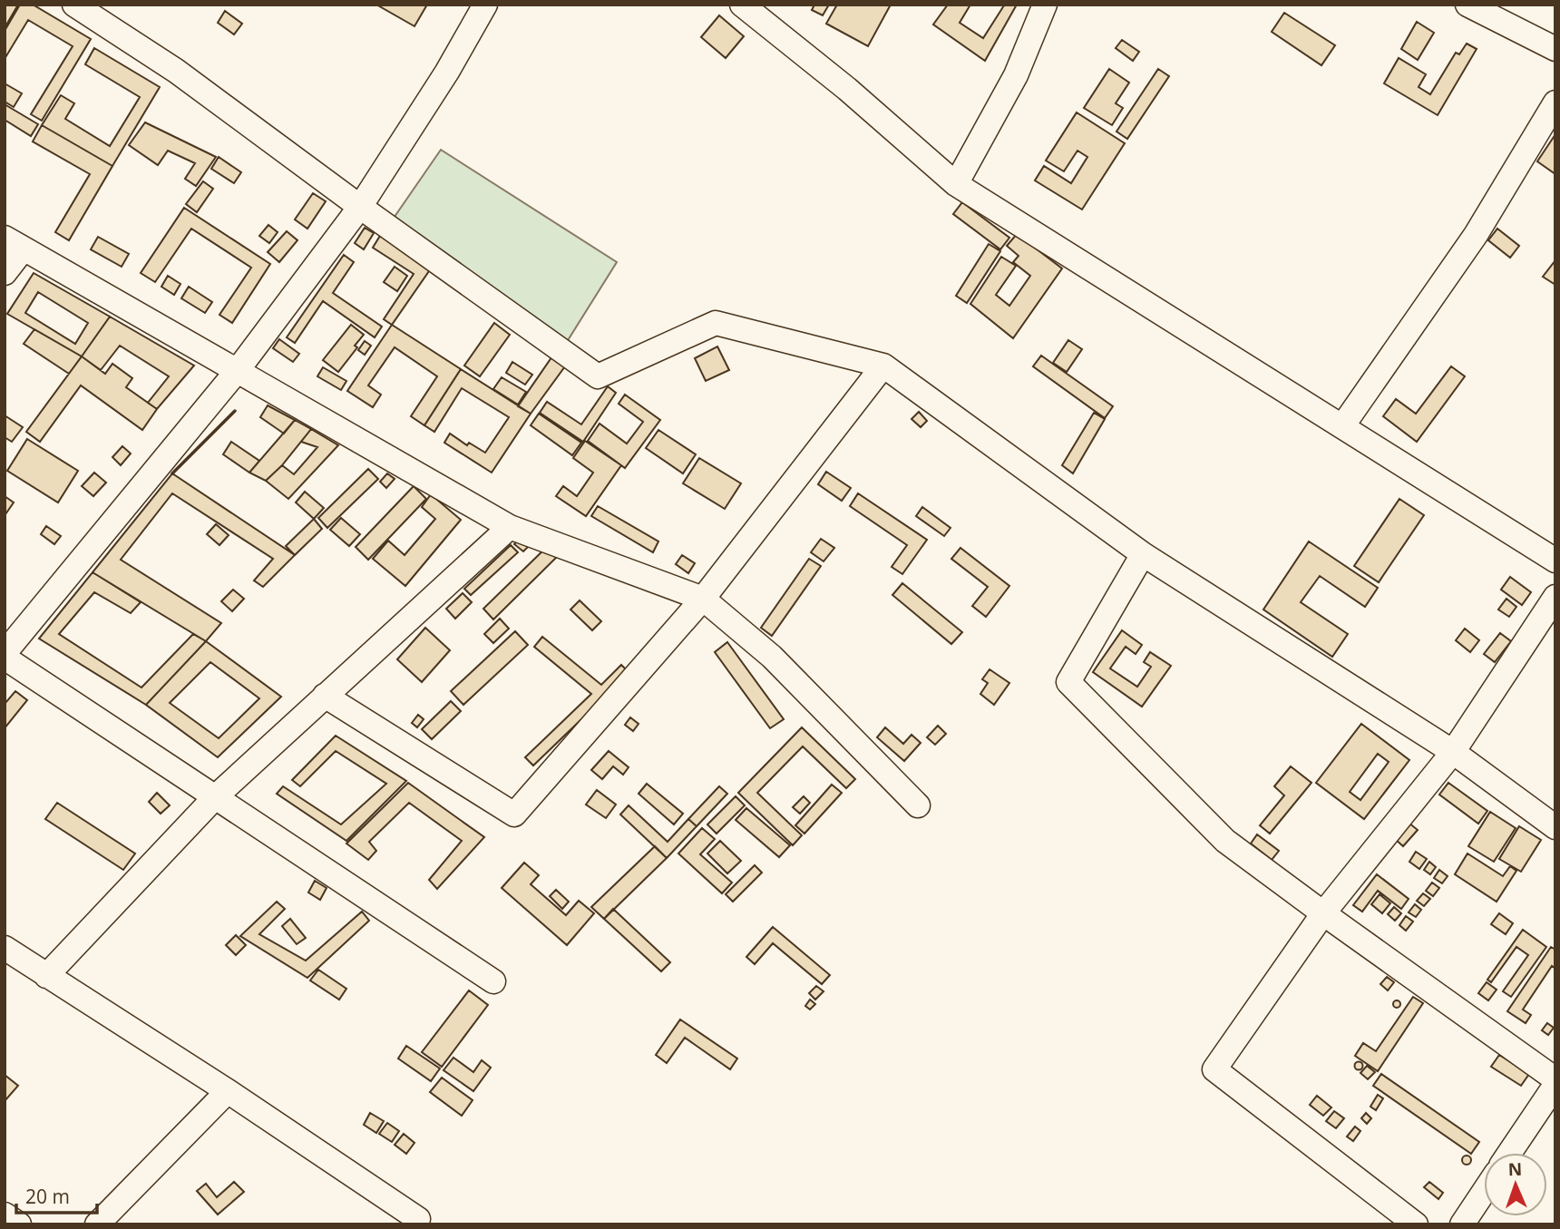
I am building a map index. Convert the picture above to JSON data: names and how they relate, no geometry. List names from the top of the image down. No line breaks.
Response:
{"scale_bar":"20 m","north":"top"}
